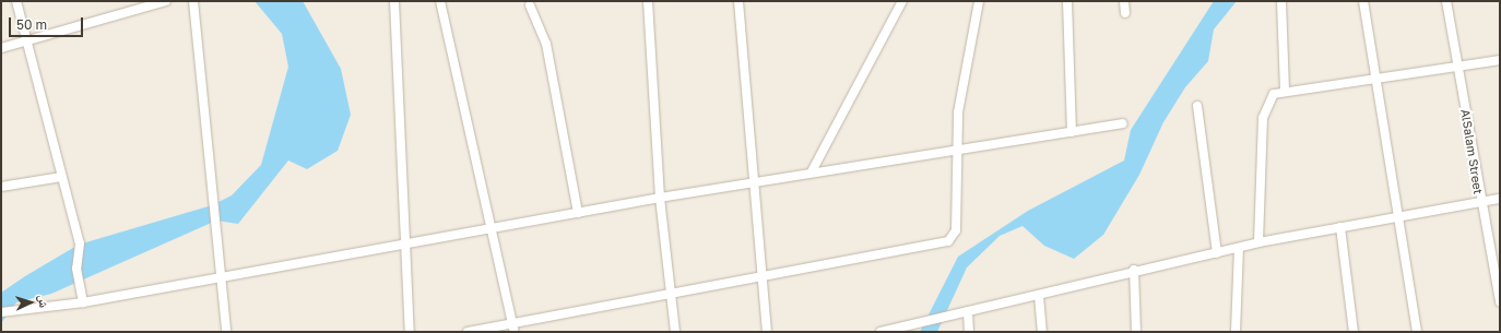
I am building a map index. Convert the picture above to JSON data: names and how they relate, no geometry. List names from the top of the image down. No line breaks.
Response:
{"streets":{"street":["AlSalam Street"]},"scale_bar":"50 m","north":"right"}
